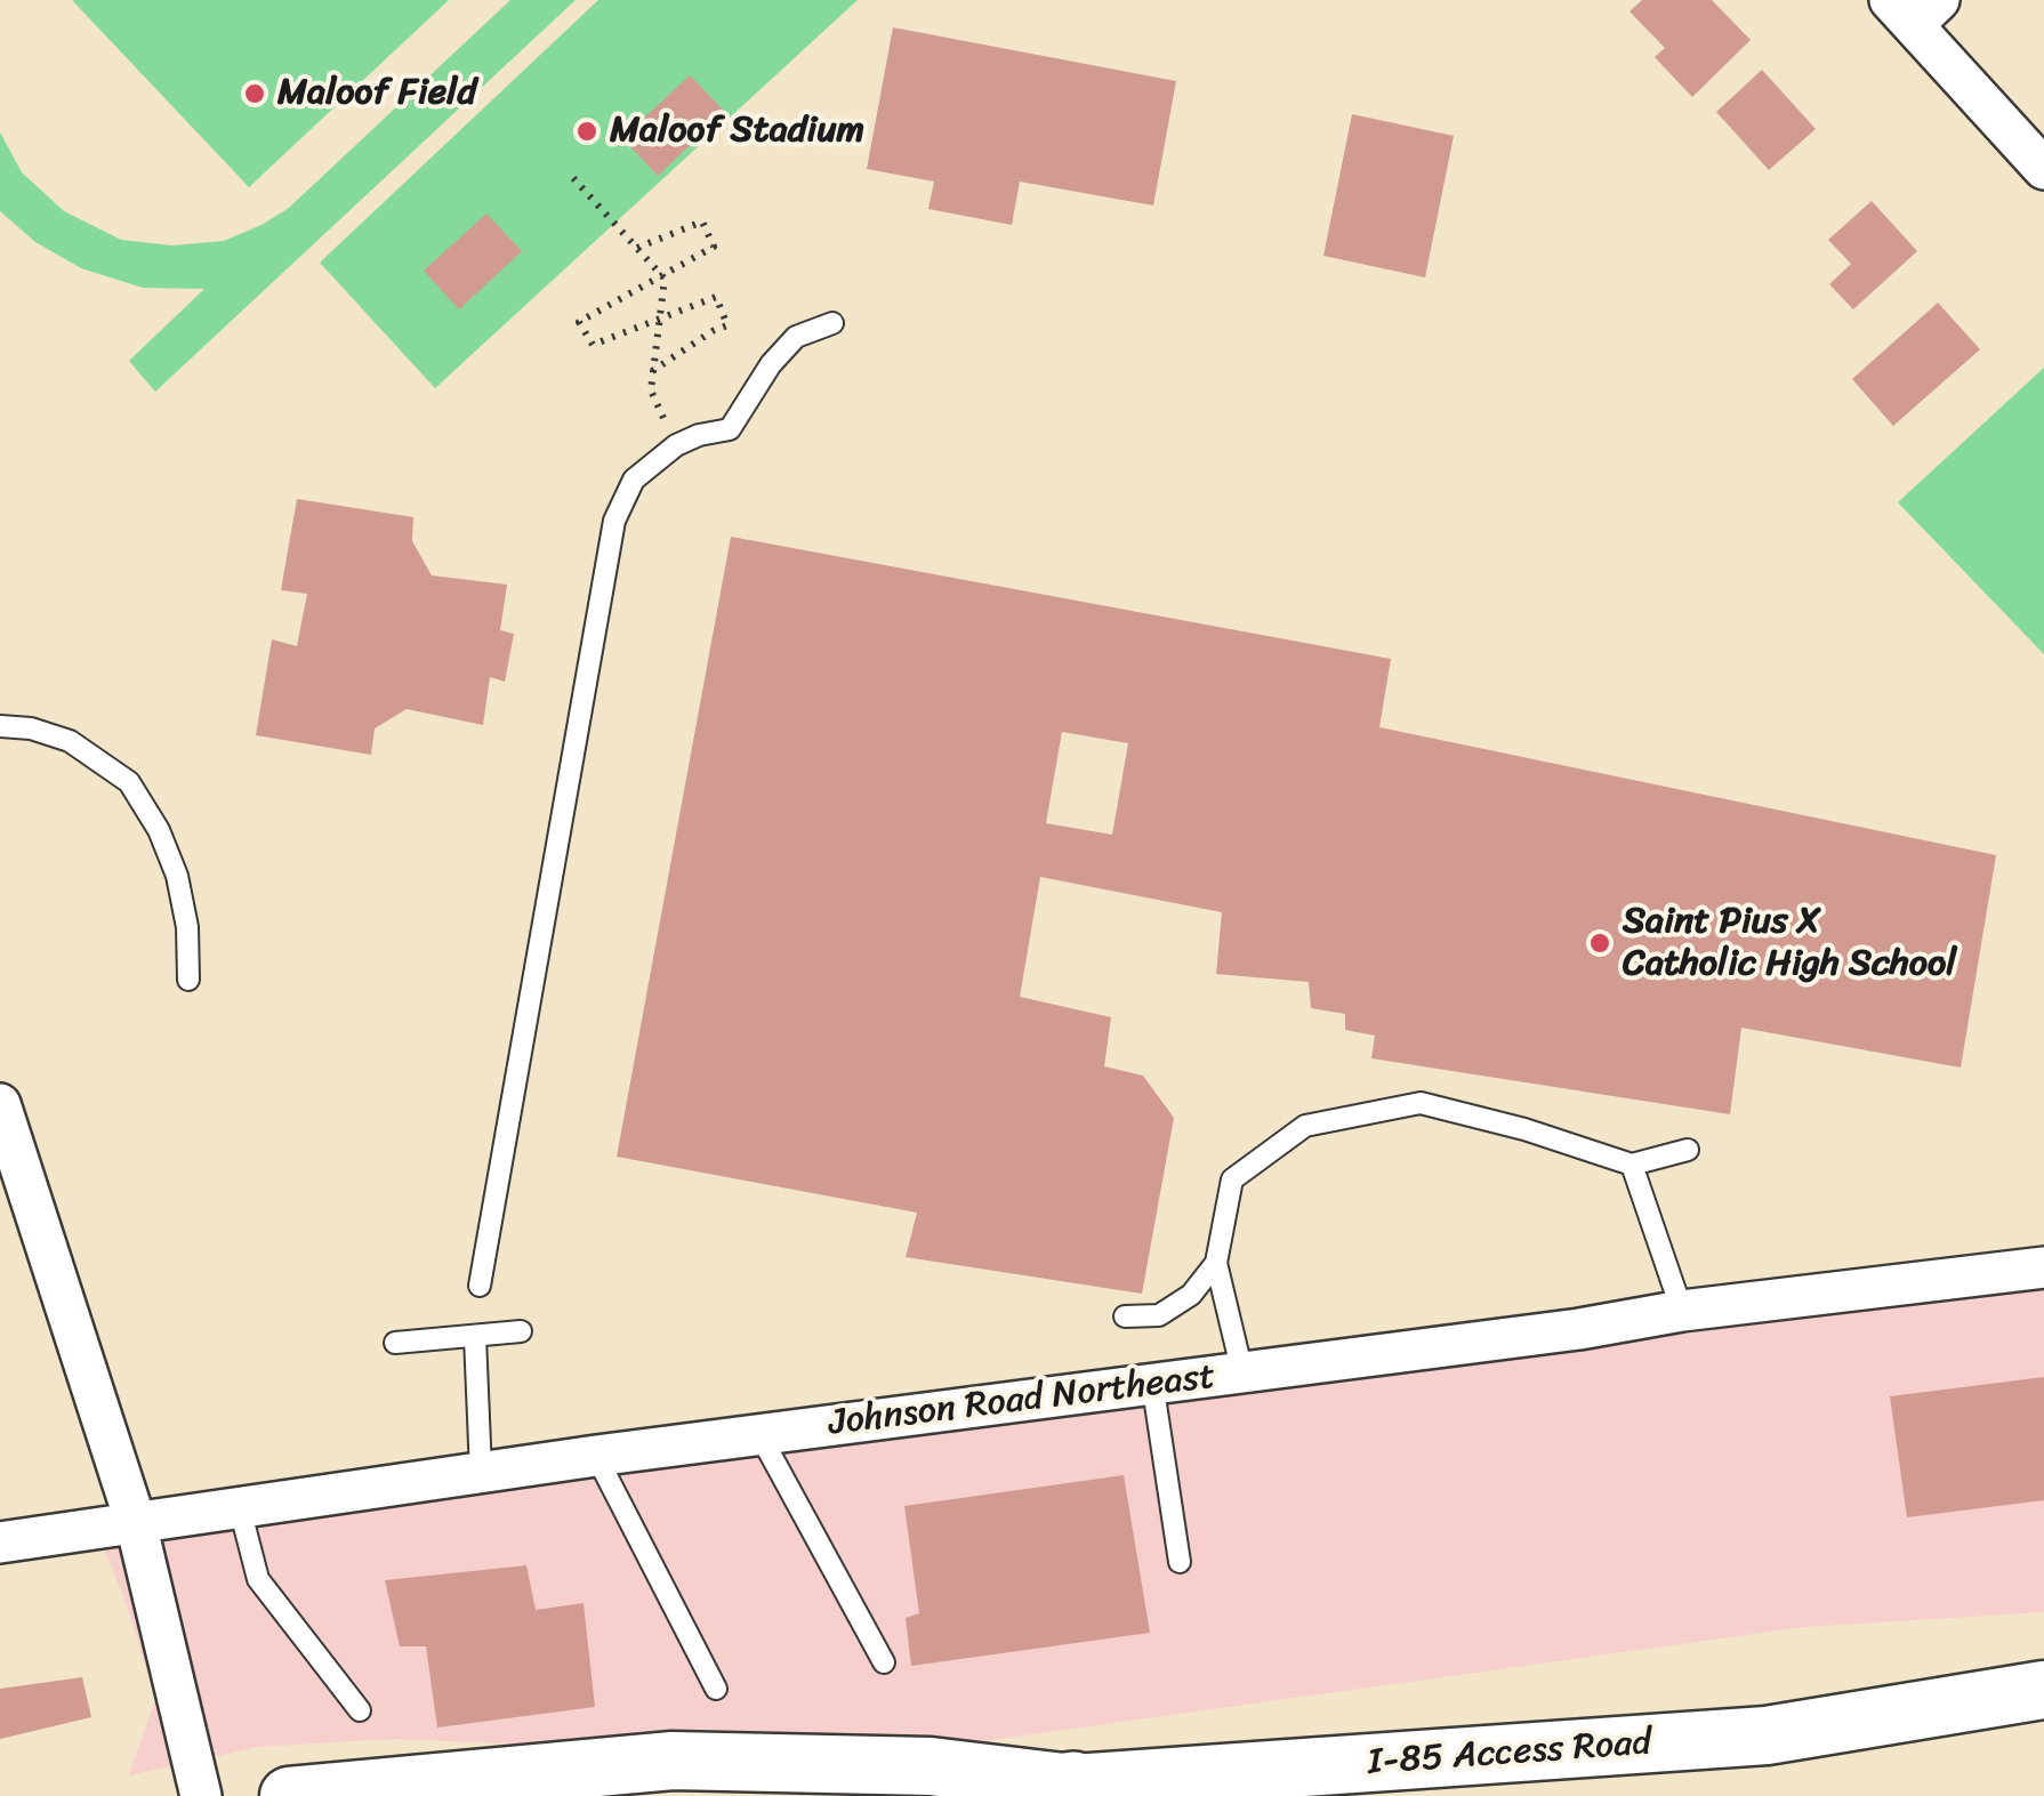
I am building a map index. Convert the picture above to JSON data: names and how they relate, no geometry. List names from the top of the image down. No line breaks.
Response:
{"streets":{"main road":["I-85 Access Road"],"street":["Johnson Road Northeast"]},"places":["Maloof Field","Maloof Stadium","Saint Pius X Catholic High School"]}
